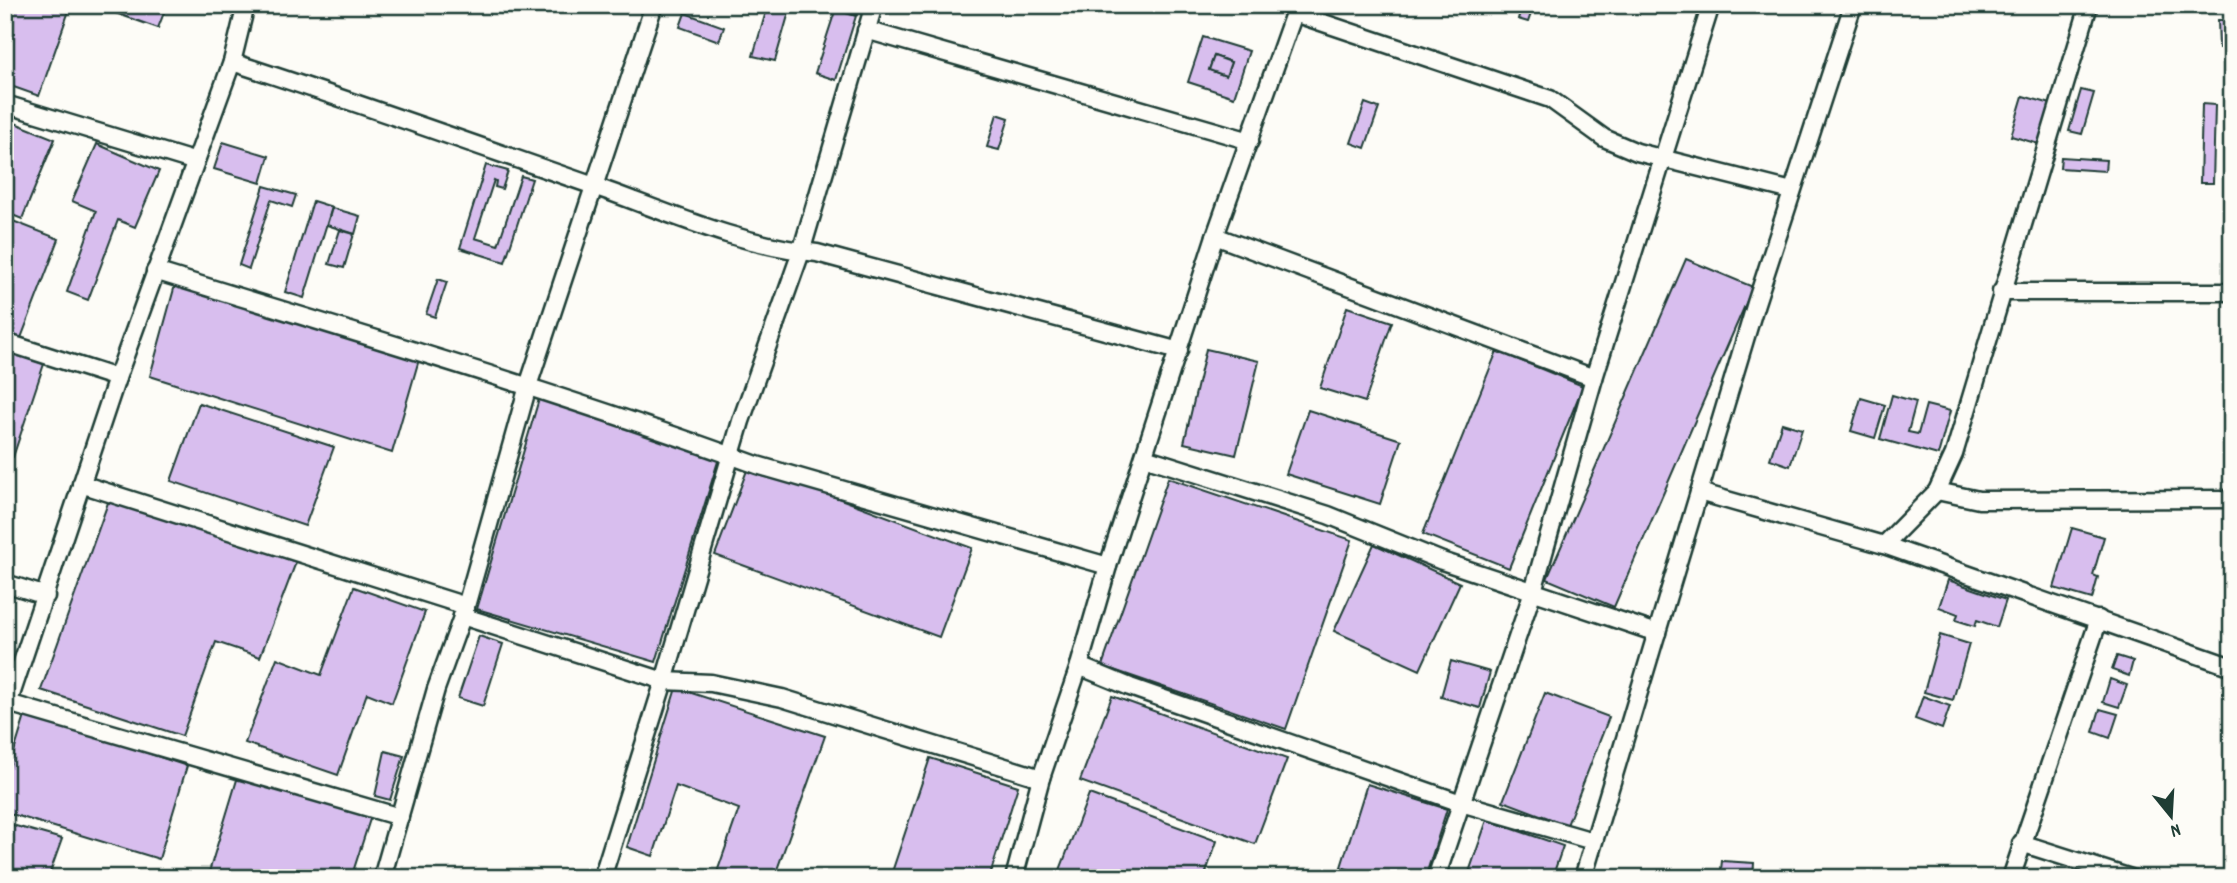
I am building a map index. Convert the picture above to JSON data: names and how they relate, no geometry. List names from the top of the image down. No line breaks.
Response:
{"north":"bottom"}
